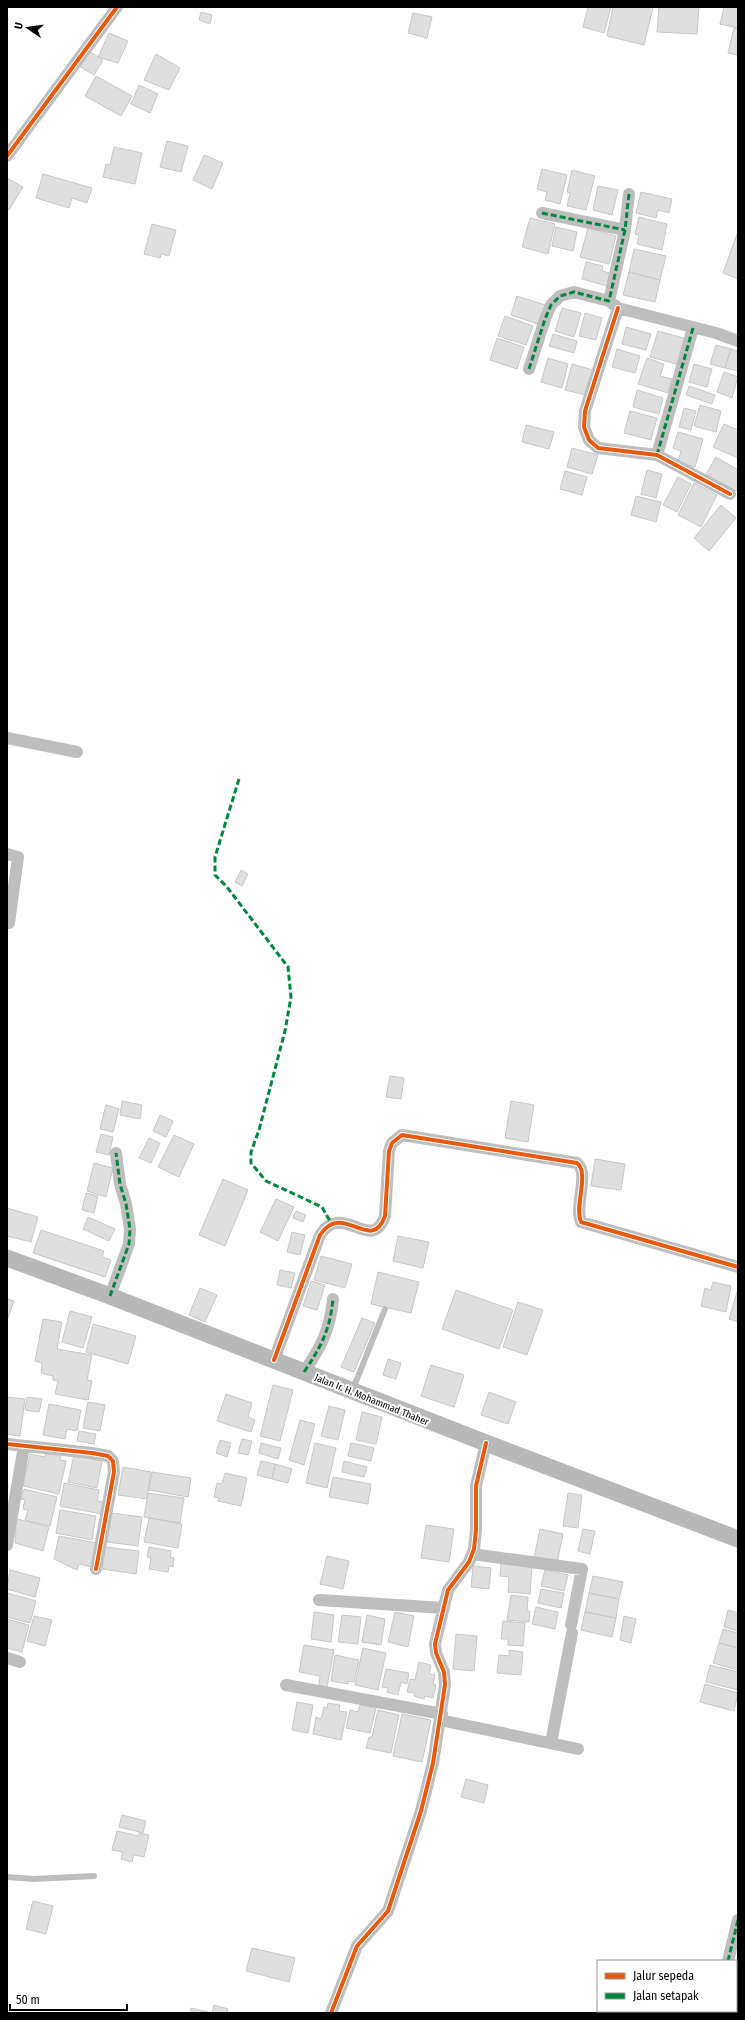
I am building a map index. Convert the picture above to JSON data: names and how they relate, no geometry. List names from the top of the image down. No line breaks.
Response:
{"streets":{"main road":["Jalan Ir. H. Mohammad Thaher"]},"legend":["Jalur sepeda","Jalan setapak"],"scale_bar":"50 m","north":"left"}
